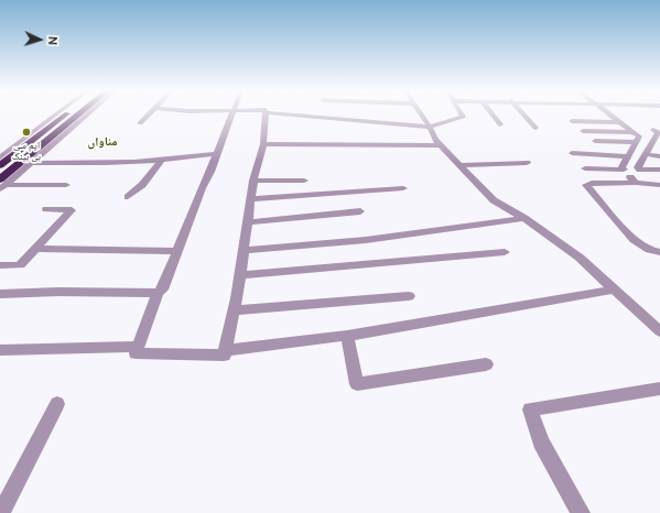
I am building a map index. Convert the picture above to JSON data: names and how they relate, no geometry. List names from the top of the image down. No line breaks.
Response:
{"districts":["مناواں"],"places":["ایم سی بی بینک"],"north":"right"}
